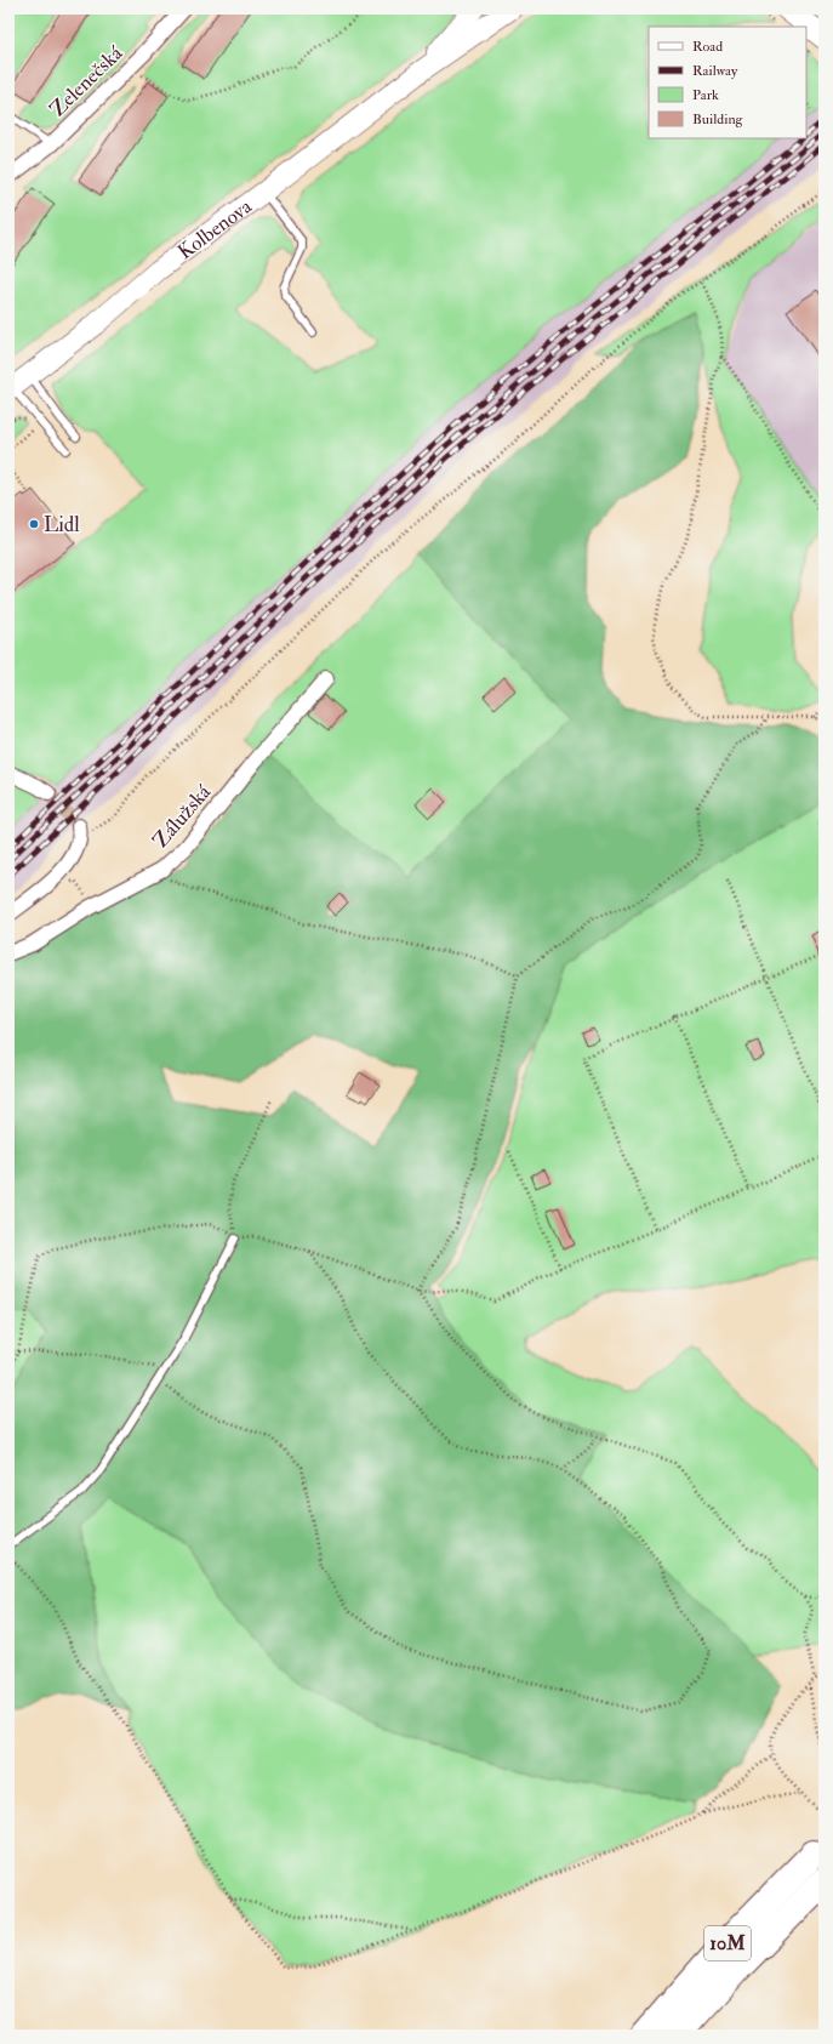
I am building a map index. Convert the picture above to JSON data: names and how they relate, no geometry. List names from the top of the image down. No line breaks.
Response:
{"streets":{"highway":["10M"],"main road":["Kolbenova"],"street":["Zelenečská","Zálužská"]},"places":["Lidl"],"legend":["Road","Railway","Park","Building"]}
